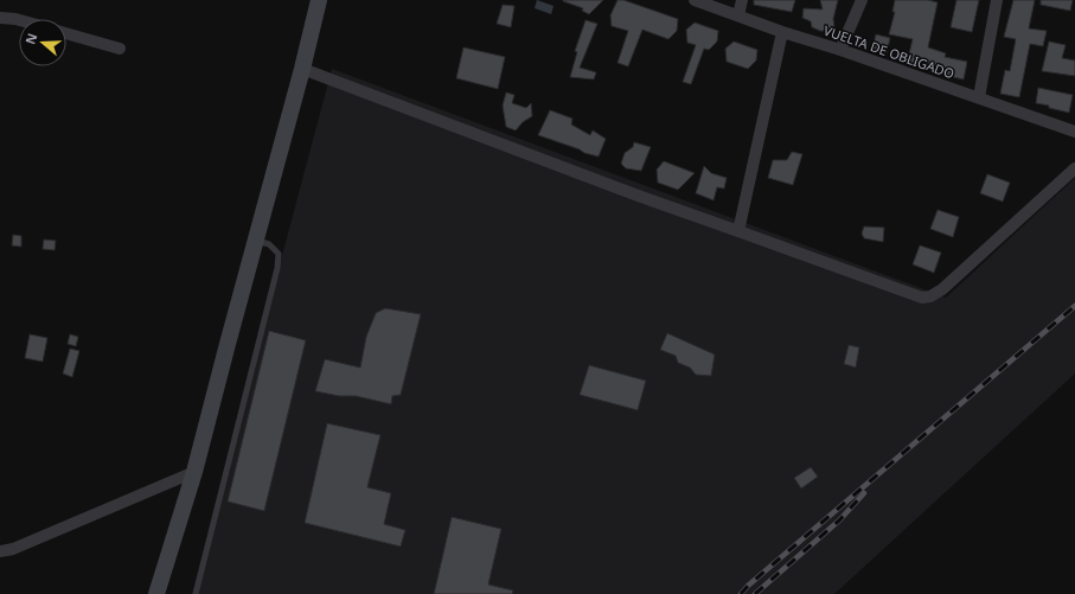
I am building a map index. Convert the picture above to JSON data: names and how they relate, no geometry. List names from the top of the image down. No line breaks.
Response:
{"streets":{"street":["VUELTA DE OBLIGADO"]},"north":"left"}
